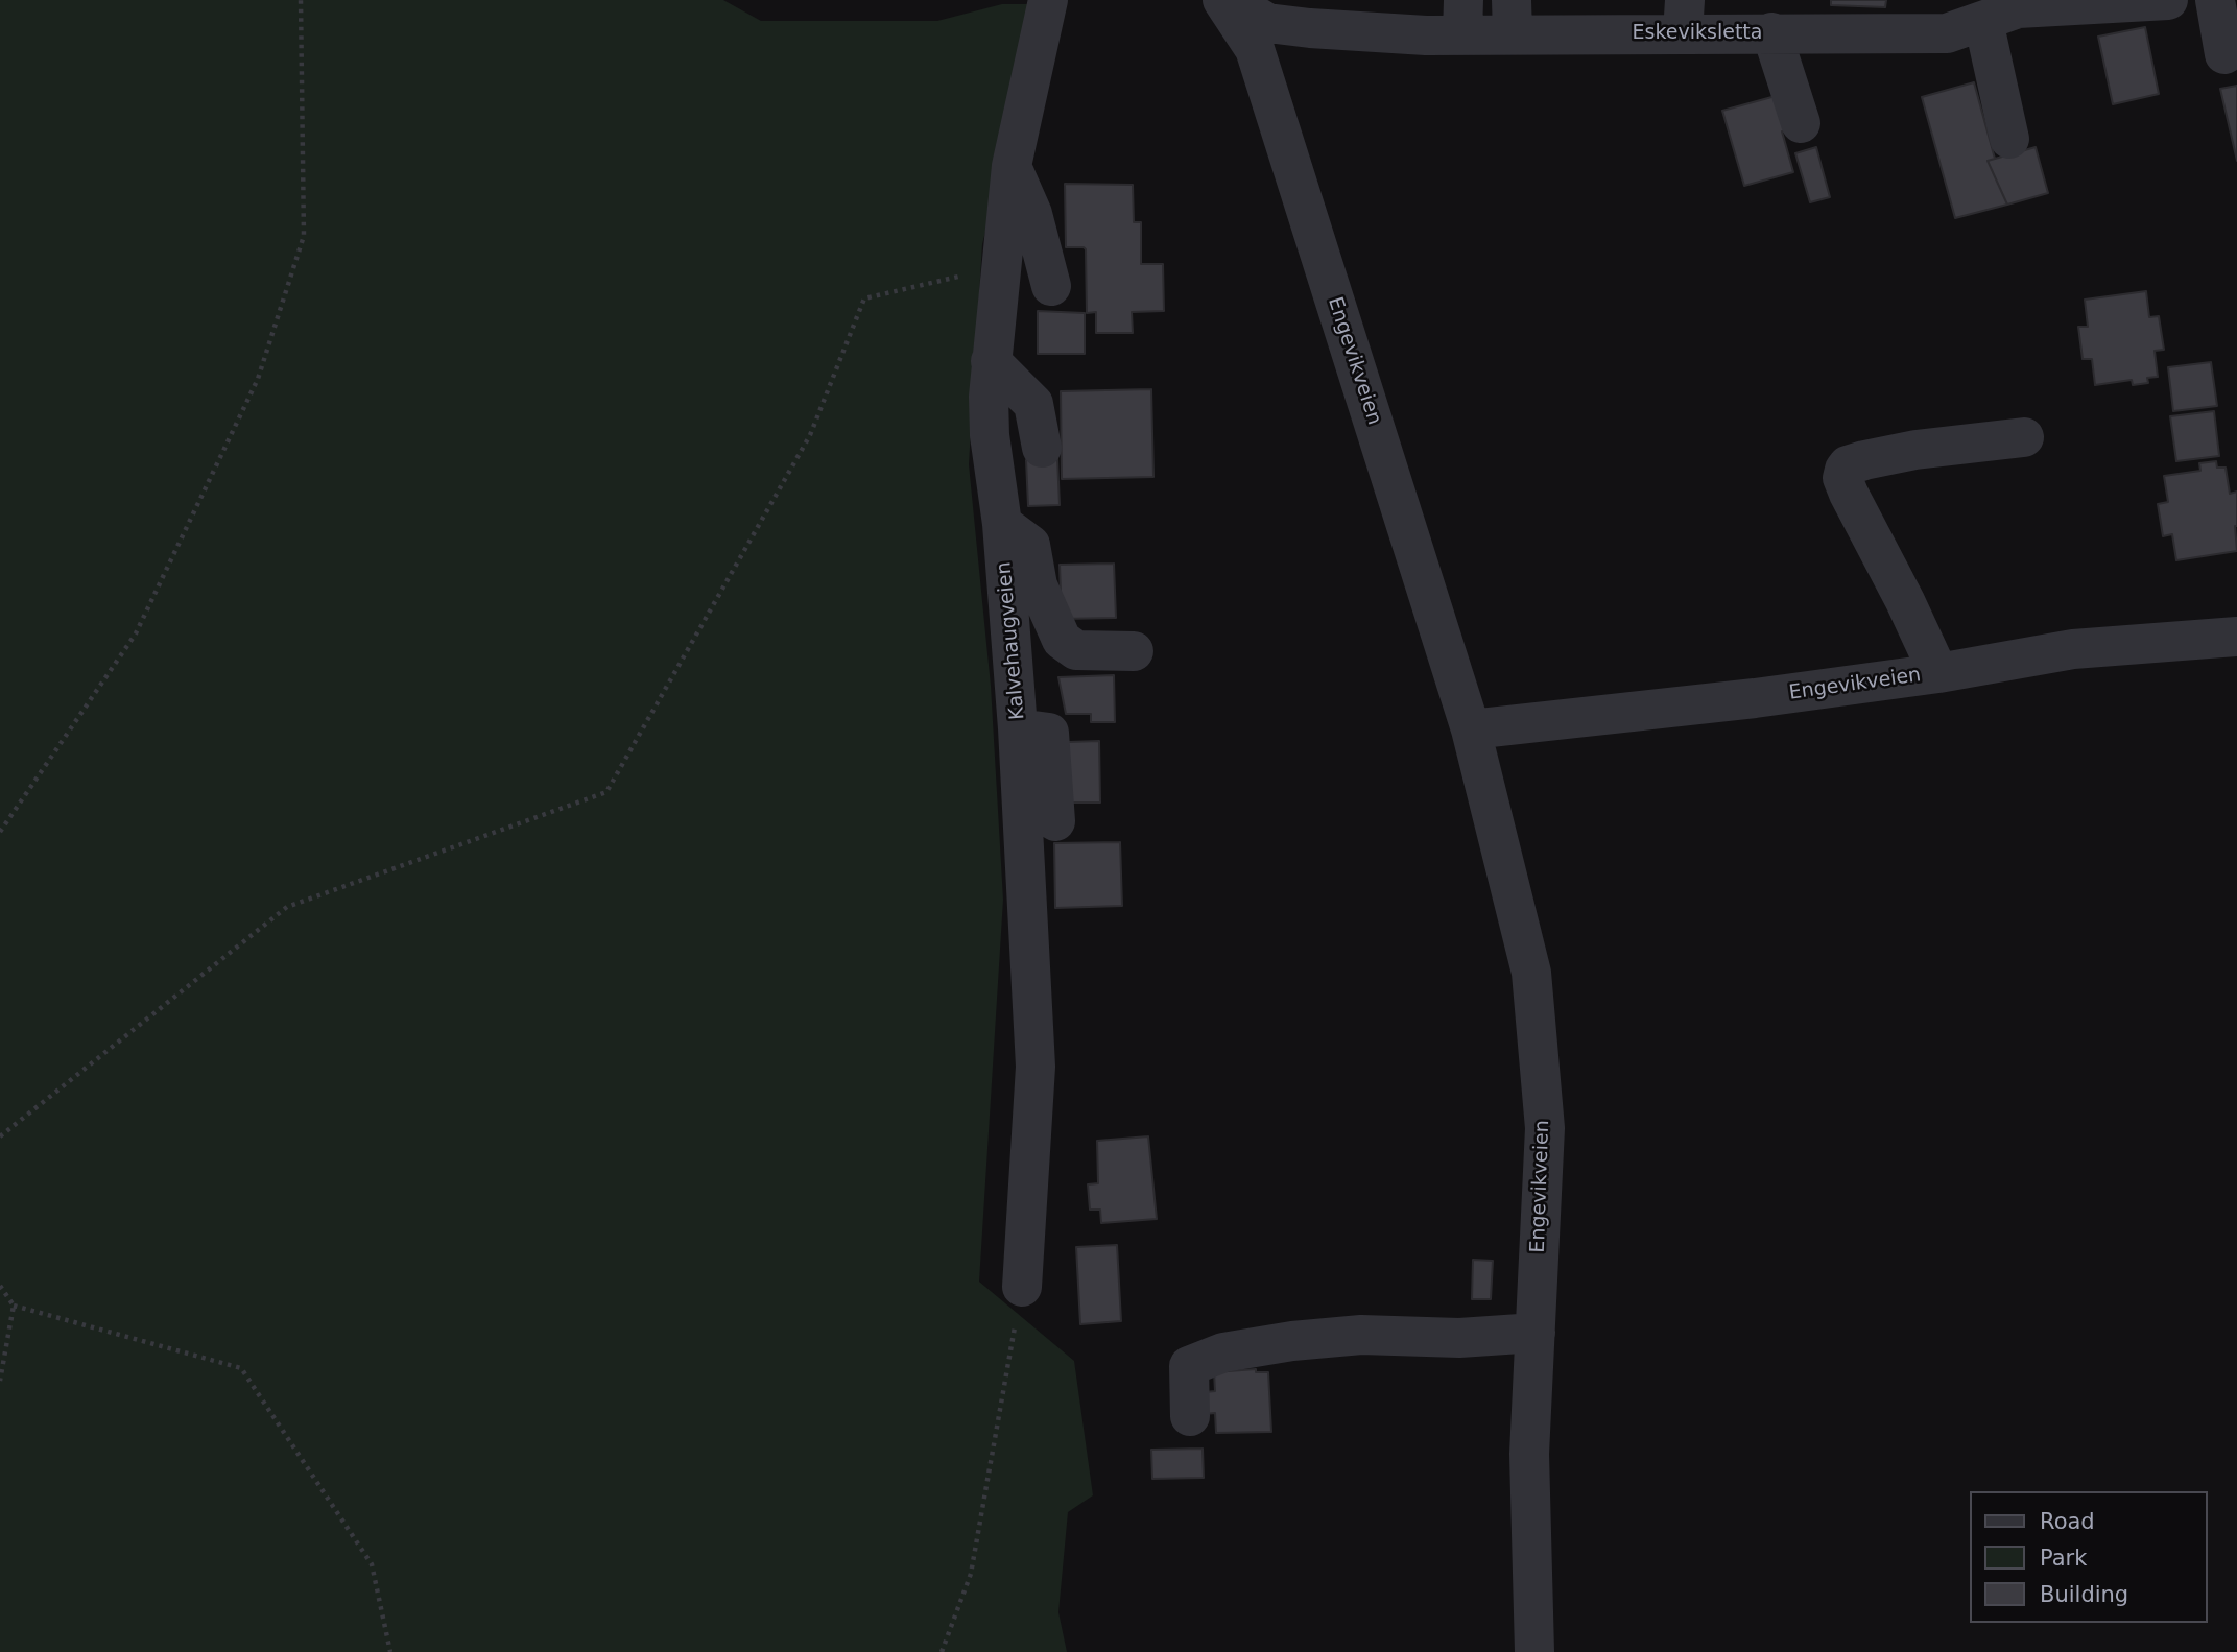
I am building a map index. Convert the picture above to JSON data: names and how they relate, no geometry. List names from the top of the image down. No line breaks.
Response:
{"streets":{"street":["Eskeviksletta","Engevikveien","Kalvehaugveien"]},"legend":["Road","Park","Building"]}
